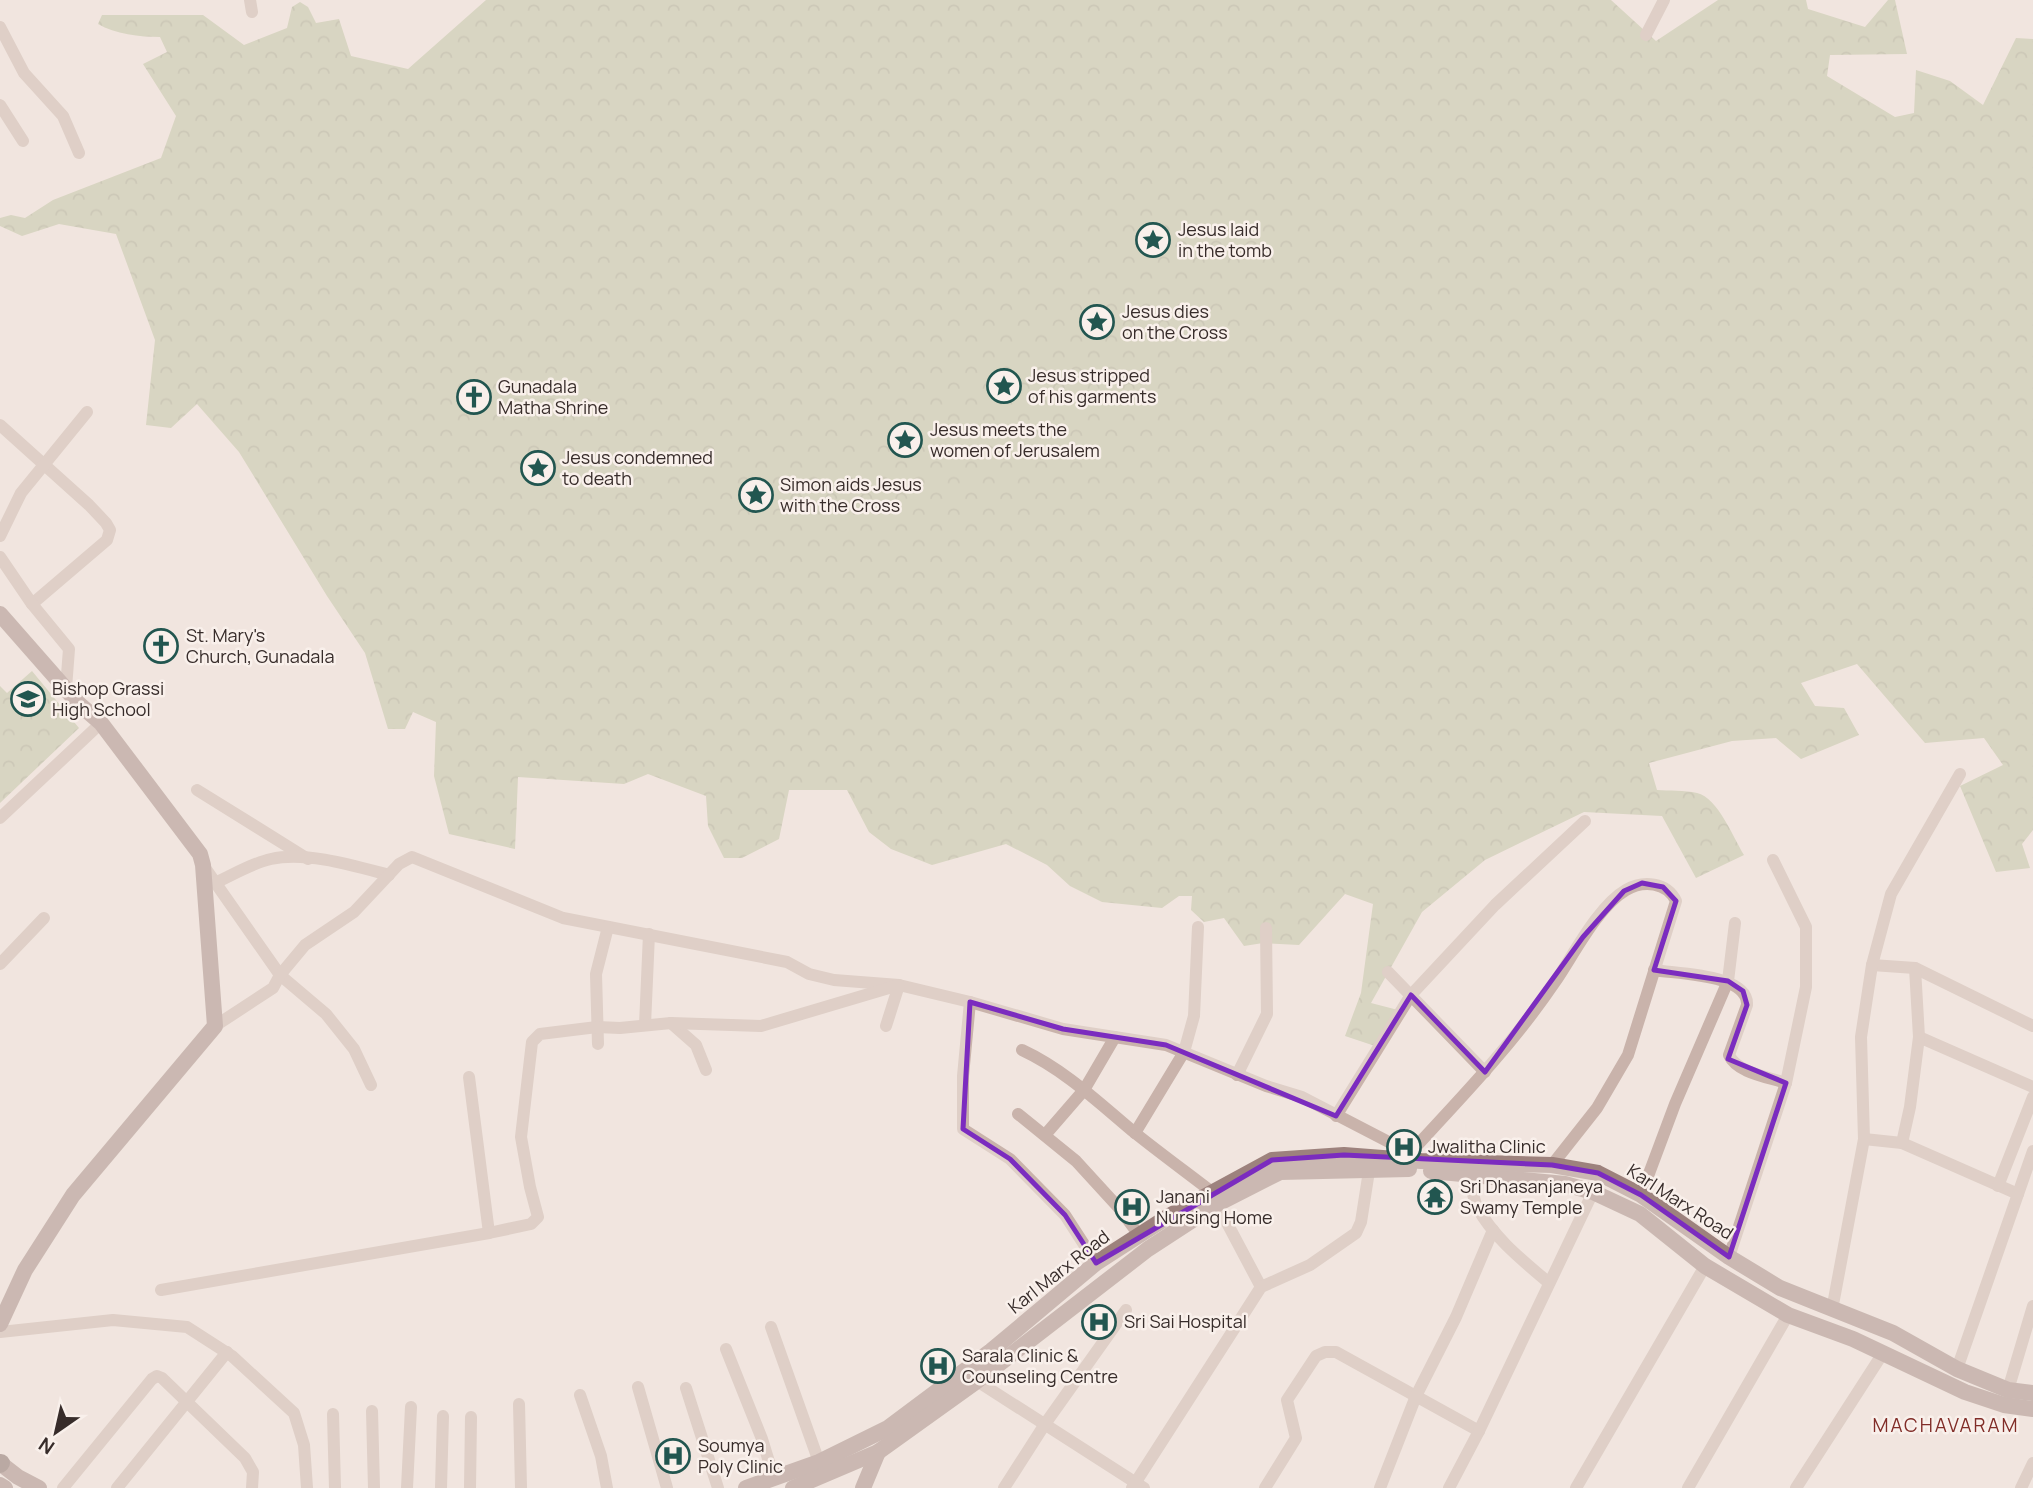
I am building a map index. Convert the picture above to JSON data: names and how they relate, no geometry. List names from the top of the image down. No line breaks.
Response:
{"streets":{"main road":["Karl Marx Road"]},"districts":["MACHAVARAM"],"places":{"place":["Jesus laid in the tomb","Jesus dies on the Cross","Jesus stripped of his garments","Jesus meets the women of Jerusalem","Jesus condemned to death","Simon aids Jesus with the Cross"],"church":["Gunadala Matha Shrine","St. Mary's Church, Gunadala"],"school or university":["Bishop Grassi High School"],"hospital":["Jwalitha Clinic","Janani Nursing Home","Sri Sai Hospital","Sarala Clinic & Counseling Centre","Soumya Poly Clinic"],"temple":["Sri Dhasanjaneya Swamy Temple"]},"north":"bottom left"}
